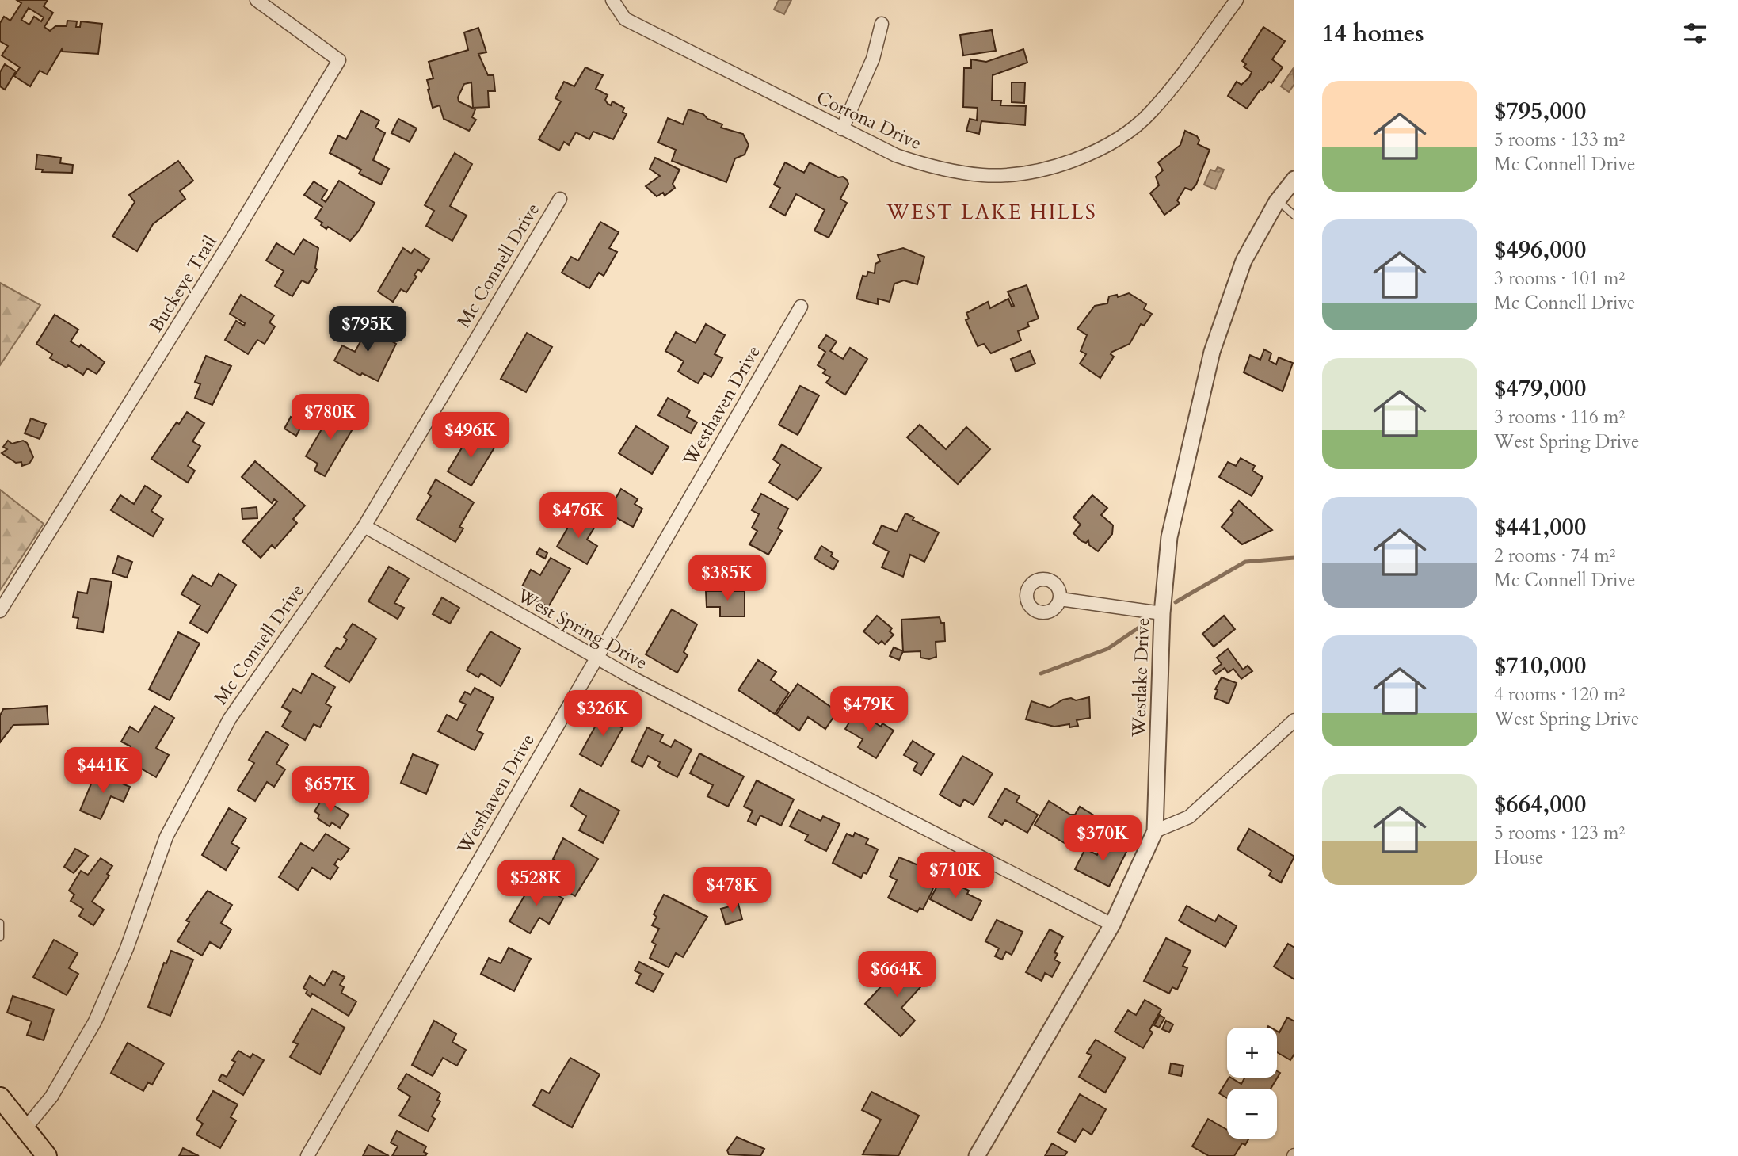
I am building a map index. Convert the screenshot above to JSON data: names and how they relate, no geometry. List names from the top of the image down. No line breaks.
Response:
{"streets":{"street":["Cortona Drive","Mc Connell Drive","Buckeye Trail","Westhaven Drive","West Spring Drive","Westlake Drive"]},"crossings":[["Mc Connell Drive","West Spring Drive"],["Westhaven Drive","West Spring Drive"],["West Spring Drive","Westlake Drive"]],"districts":["WEST LAKE HILLS"],"page":{"heading":"14 homes","list":[{"name":"$795,000","note":"5 rooms · 133 m² · Mc Connell Drive"},{"name":"$496,000","note":"3 rooms · 101 m² · Mc Connell Drive"},{"name":"$479,000","note":"3 rooms · 116 m² · West Spring Drive"},{"name":"$441,000","note":"2 rooms · 74 m² · Mc Connell Drive"},{"name":"$710,000","note":"4 rooms · 120 m² · West Spring Drive"},{"name":"$664,000","note":"5 rooms · 123 m² · House"}],"price":["$795K","$780K","$496K","$476K","$385K","$479K","$326K","$441K","$657K","$370K","$710K","$528K","$478K","$664K"],"map_buttons":["+","−"]}}
